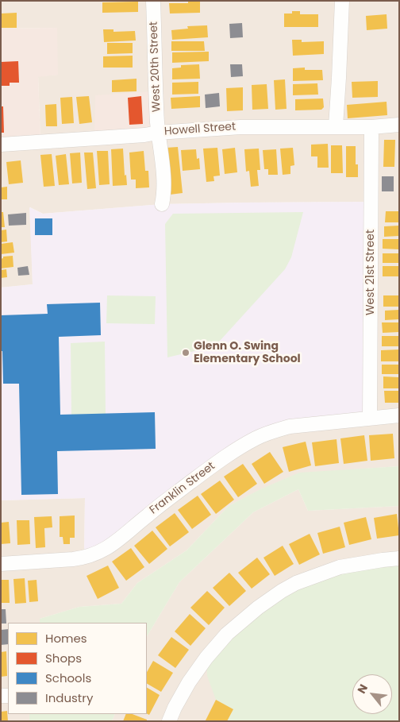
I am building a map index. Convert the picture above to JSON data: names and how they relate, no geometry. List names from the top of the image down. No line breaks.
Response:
{"streets":{"street":["West 20th Street","Howell Street","West 21st Street","Franklin Street"]},"crossings":[["West 20th Street","Howell Street"],["Howell Street","West 21st Street"],["West 21st Street","Franklin Street"]],"places":["Glenn O. Swing Elementary School"],"legend":["Homes","Shops","Schools","Industry"],"north":"top left"}
